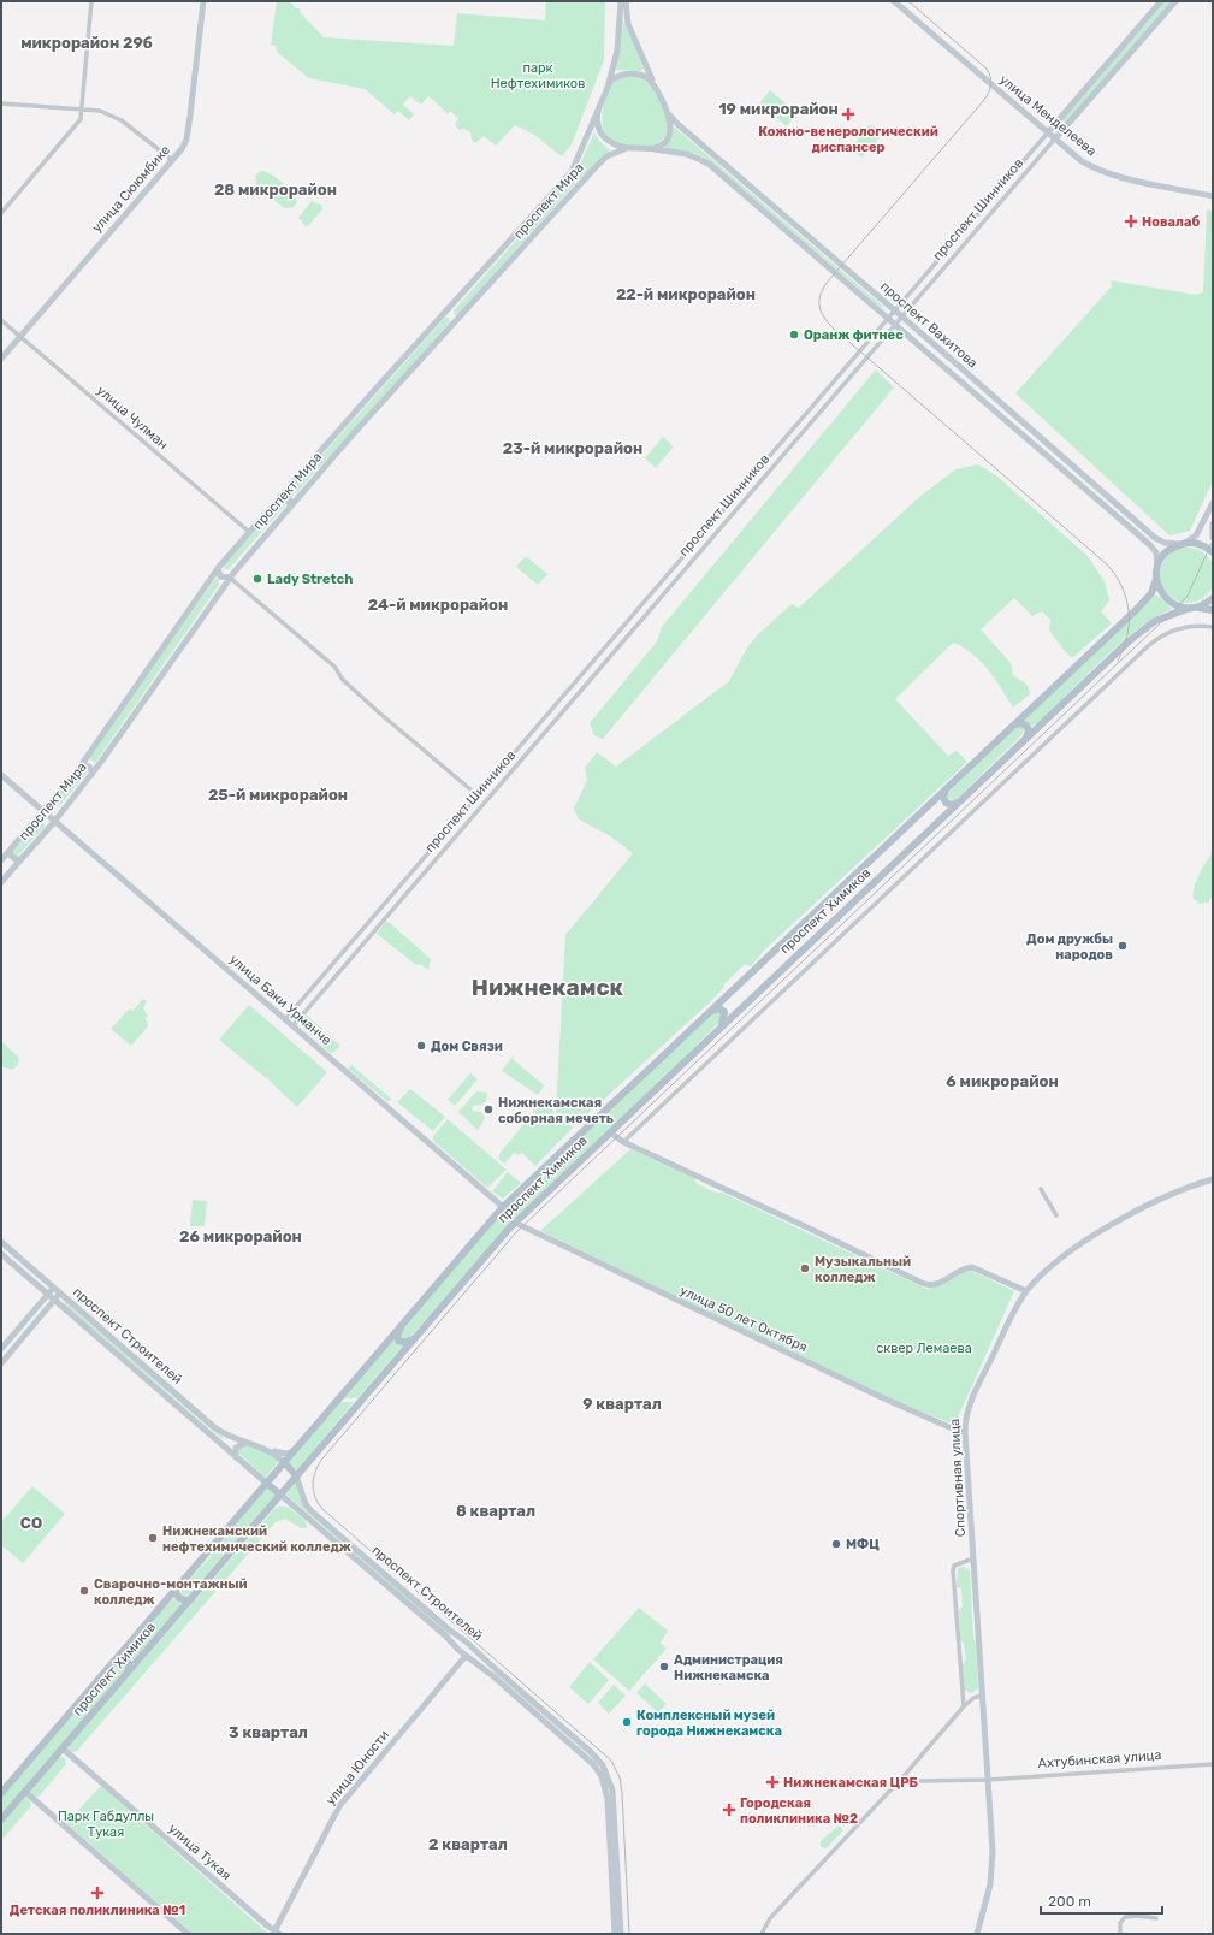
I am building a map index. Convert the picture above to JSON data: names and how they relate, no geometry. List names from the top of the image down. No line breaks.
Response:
{"streets":{"main road":["улица Менделеева","улица Сююмбике","проспект Мира","проспект Шинников","проспект Вахитова","проспект Химиков","улица Баки Урманче","улица 50 лет Октября","проспект Строителей","Спортивная улица","улица Юности","улица Тукая"],"street":["улица Чулман","Ахтубинская улица"]},"crossings":[["улица Менделеева","проспект Шинников"],["улица Сююмбике","улица Чулман"],["проспект Мира","проспект Вахитова"],["проспект Мира","улица Чулман"],["проспект Мира","улица Баки Урманче"],["проспект Шинников","проспект Вахитова"],["проспект Шинников","улица Баки Урманче"],["проспект Вахитова","проспект Химиков"],["проспект Химиков","улица Баки Урманче"],["проспект Химиков","улица 50 лет Октября"],["проспект Химиков","проспект Строителей"],["проспект Химиков","улица Тукая"],["улица 50 лет Октября","Спортивная улица"],["проспект Строителей","улица Юности"],["улица Юности","улица Тукая"]],"districts":["микрорайон 29б","19 микрорайон","28 микрорайон","22-й микрорайон","23-й микрорайон","24-й микрорайон","25-й микрорайон","Нижнекамск","6 микрорайон","26 микрорайон","9 квартал","8 квартал","СО","3 квартал","2 квартал"],"parks":["парк Нефтехимиков","сквер Лемаева","Парк Габдуллы Тукая"],"places":{"health":["Кожно-венерологический диспансер","Новалаб","Нижнекамская ЦРБ","Городская поликлиника №2","Детская поликлиника №1"],"other":["Оранж фитнес","Lady Stretch","Дом дружбы народов","Дом Связи","Нижнекамская соборная мечеть","Музыкальный колледж","Нижнекамский нефтехимический колледж","МФЦ","Сварочно-монтажный колледж","Администрация Нижнекамска","Комплексный музей города Нижнекамска"]},"scale_bar":"200 m"}
